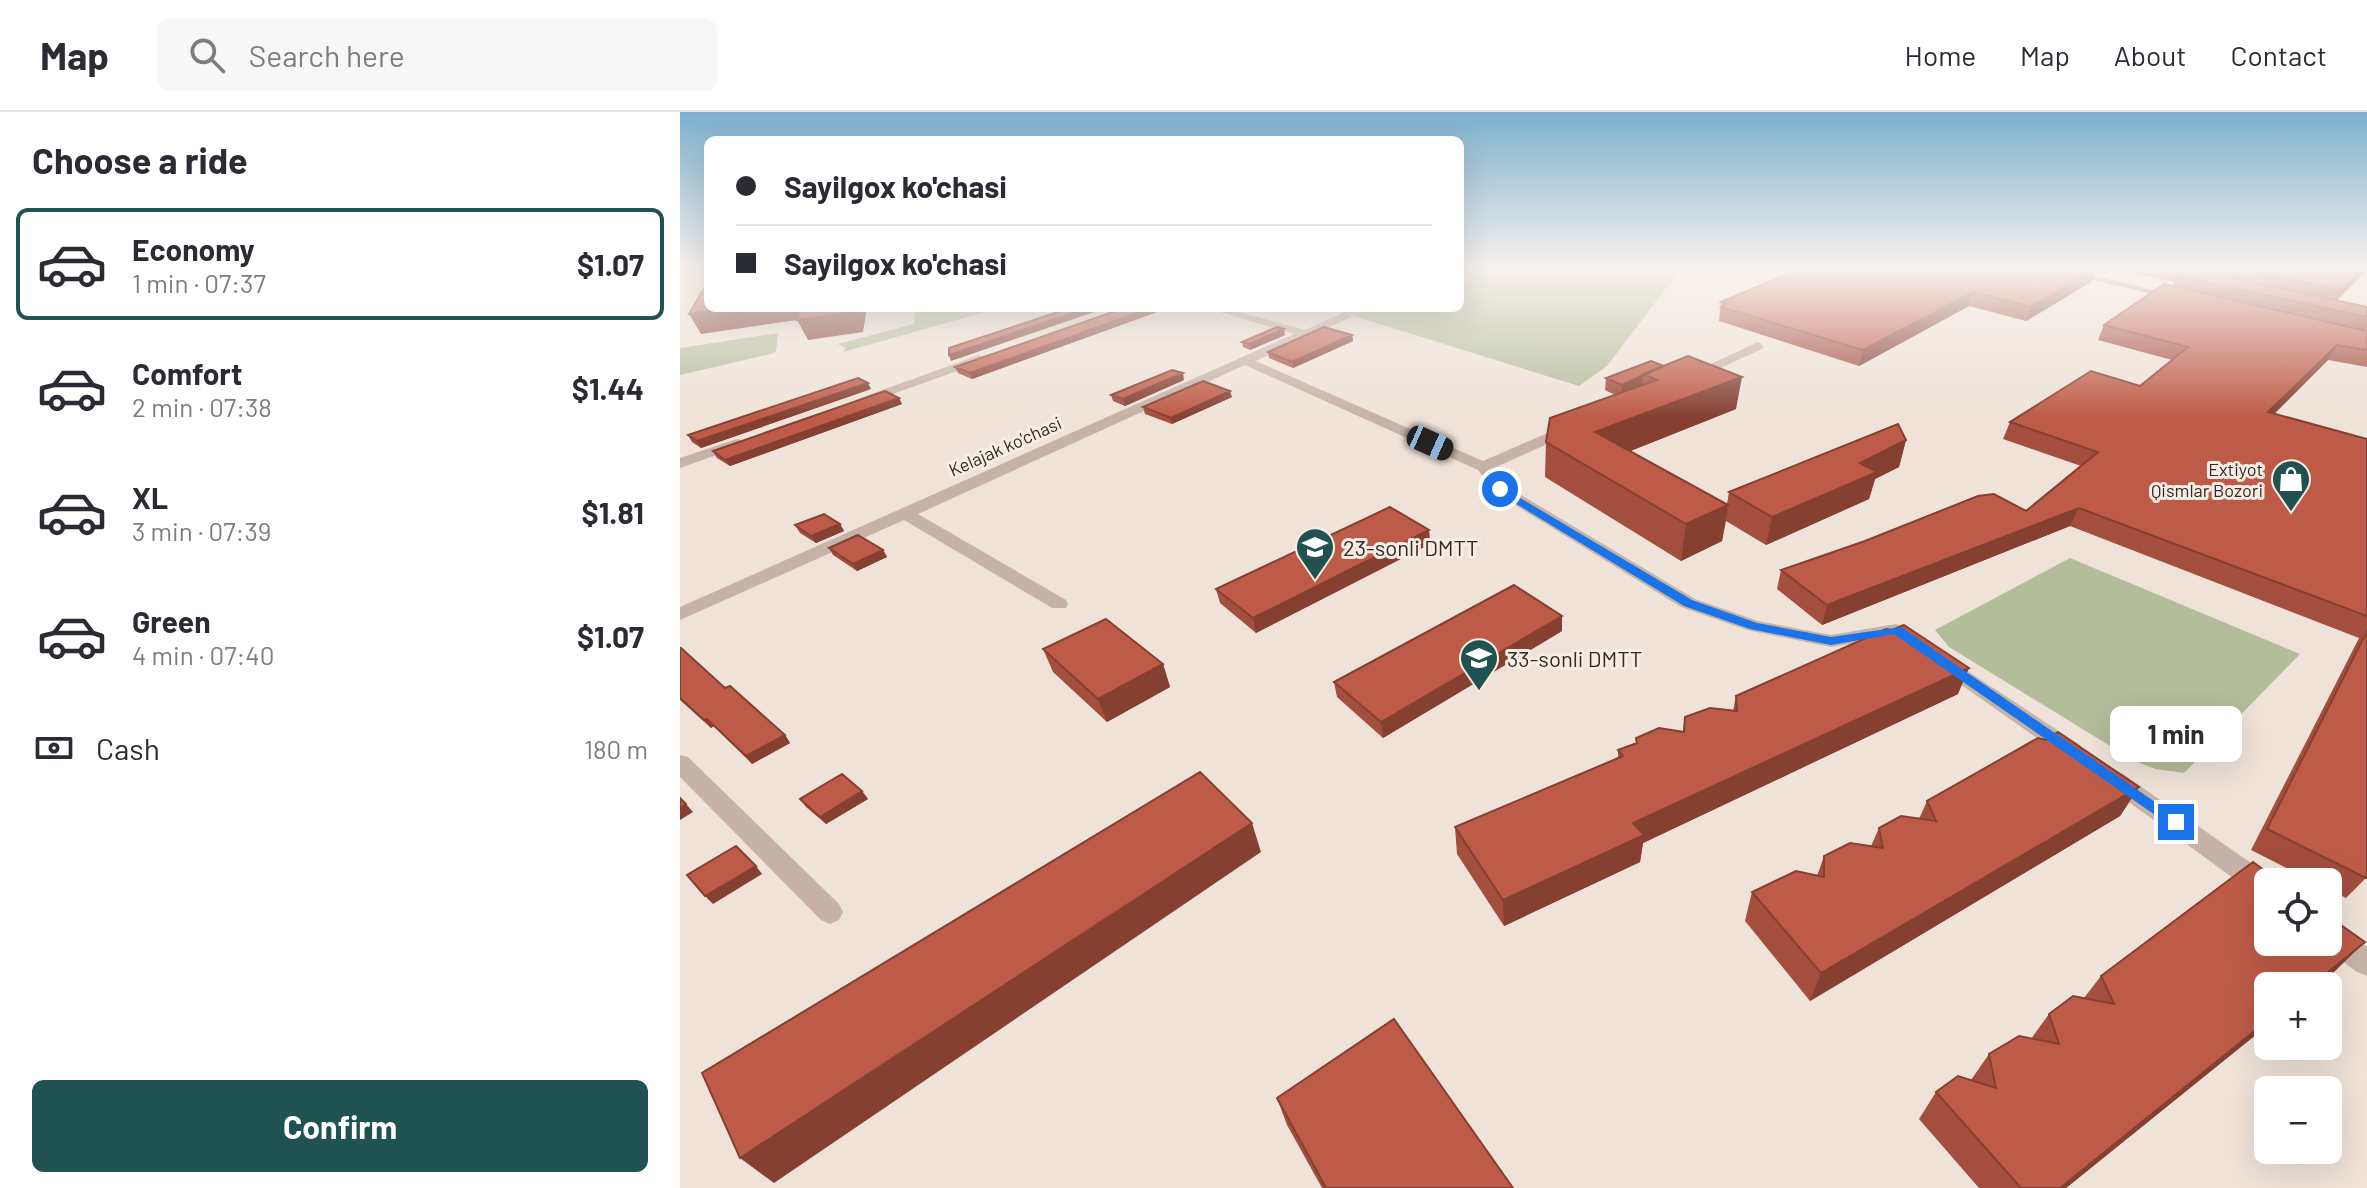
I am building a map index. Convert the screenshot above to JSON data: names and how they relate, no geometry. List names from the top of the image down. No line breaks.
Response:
{"streets":{"street":["Kelajak ko'chasi"]},"places":{"shop":["Extiyot Qismlar Bozori"],"school or university":["23-sonli DMTT","33-sonli DMTT"]},"page":{"header":"Map","search":"Search here","nav":["Home","Map","About","Contact"],"heading":"Choose a ride","banner":["Sayilgox ko'chasi","Sayilgox ko'chasi"],"list":[{"name":"Economy","note":"1 min · 07:37","value":"$1.07"},{"name":"Comfort","note":"2 min · 07:38","value":"$1.44"},{"name":"XL","note":"3 min · 07:39","value":"$1.81"},{"name":"Green","note":"4 min · 07:40","value":"$1.07"}],"pay":["Cash","180 m"],"bubble":"1 min","map_buttons":["+","−"],"buttons":"Confirm"}}
